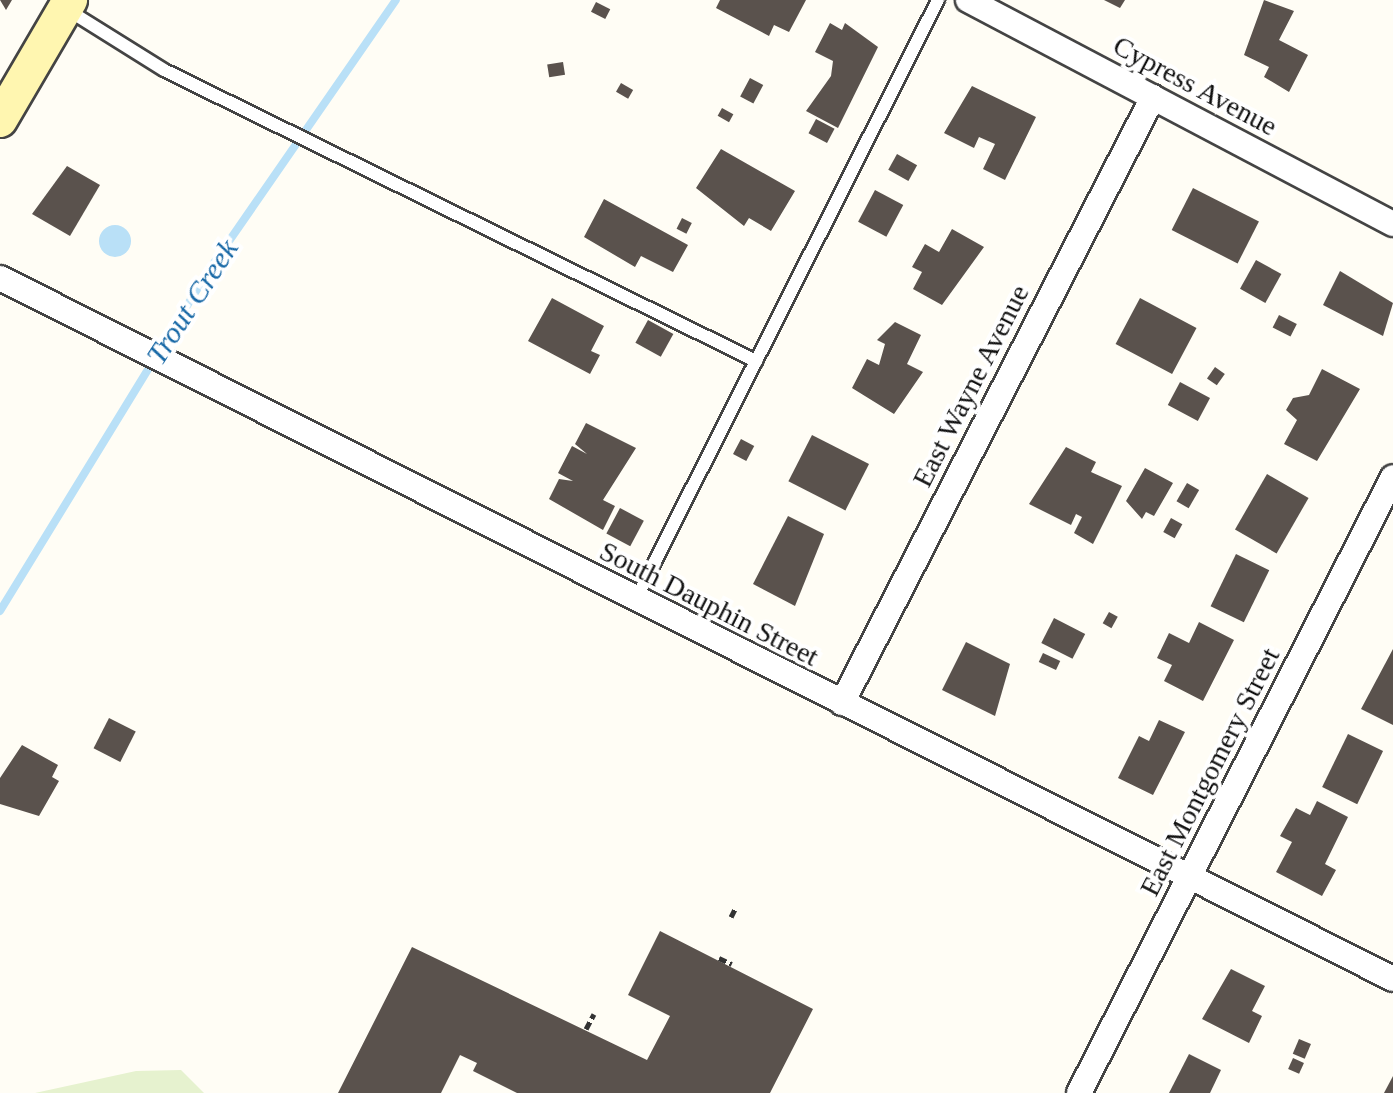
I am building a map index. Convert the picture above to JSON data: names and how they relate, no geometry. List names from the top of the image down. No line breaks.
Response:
{"streets":{"street":["Cypress Avenue","East Wayne Avenue","South Dauphin Street","East Montgomery Street"]},"crossings":[["Cypress Avenue","East Wayne Avenue"],["East Wayne Avenue","South Dauphin Street"],["South Dauphin Street","East Montgomery Street"]],"water":["Trout Creek"]}
